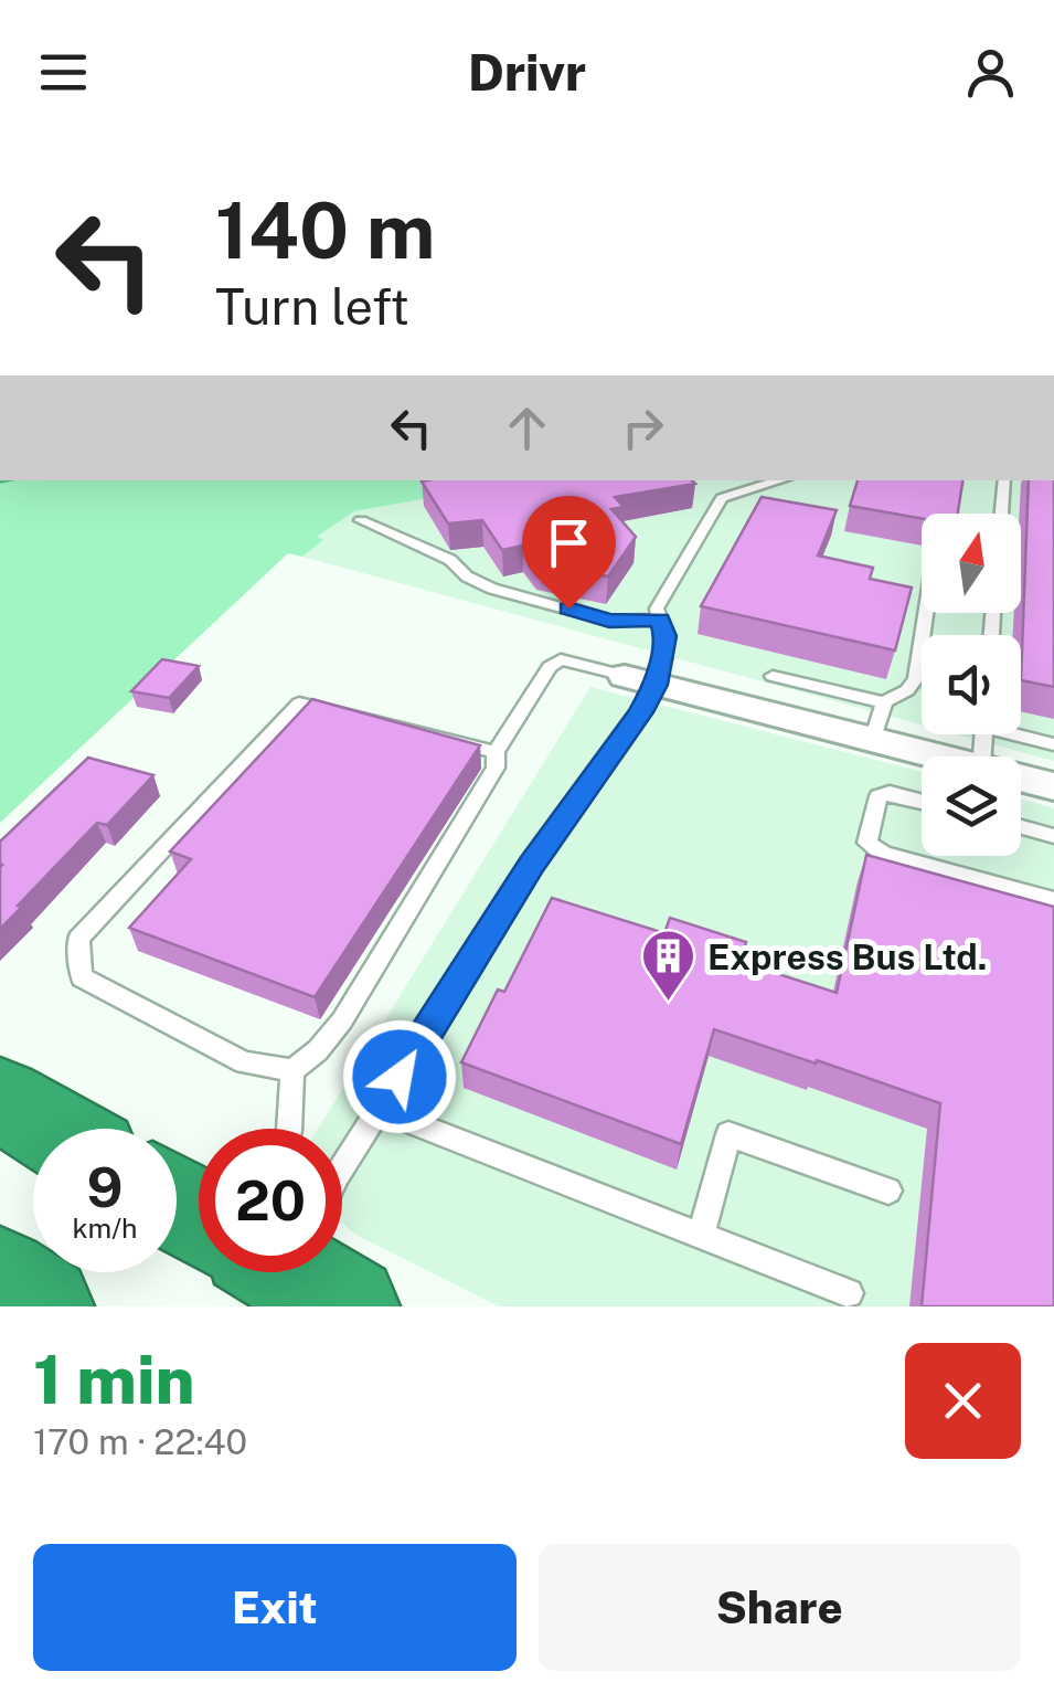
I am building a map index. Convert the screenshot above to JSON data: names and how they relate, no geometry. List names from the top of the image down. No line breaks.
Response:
{"places":{"building":["Express Bus Ltd."]},"north":"top","page":{"header":"Drivr","turn":["140 m","Turn left"],"speed":"9 km/h","limit":"20","heading":["1 min","170 m · 22:40"],"buttons":["Exit","Share"]}}
